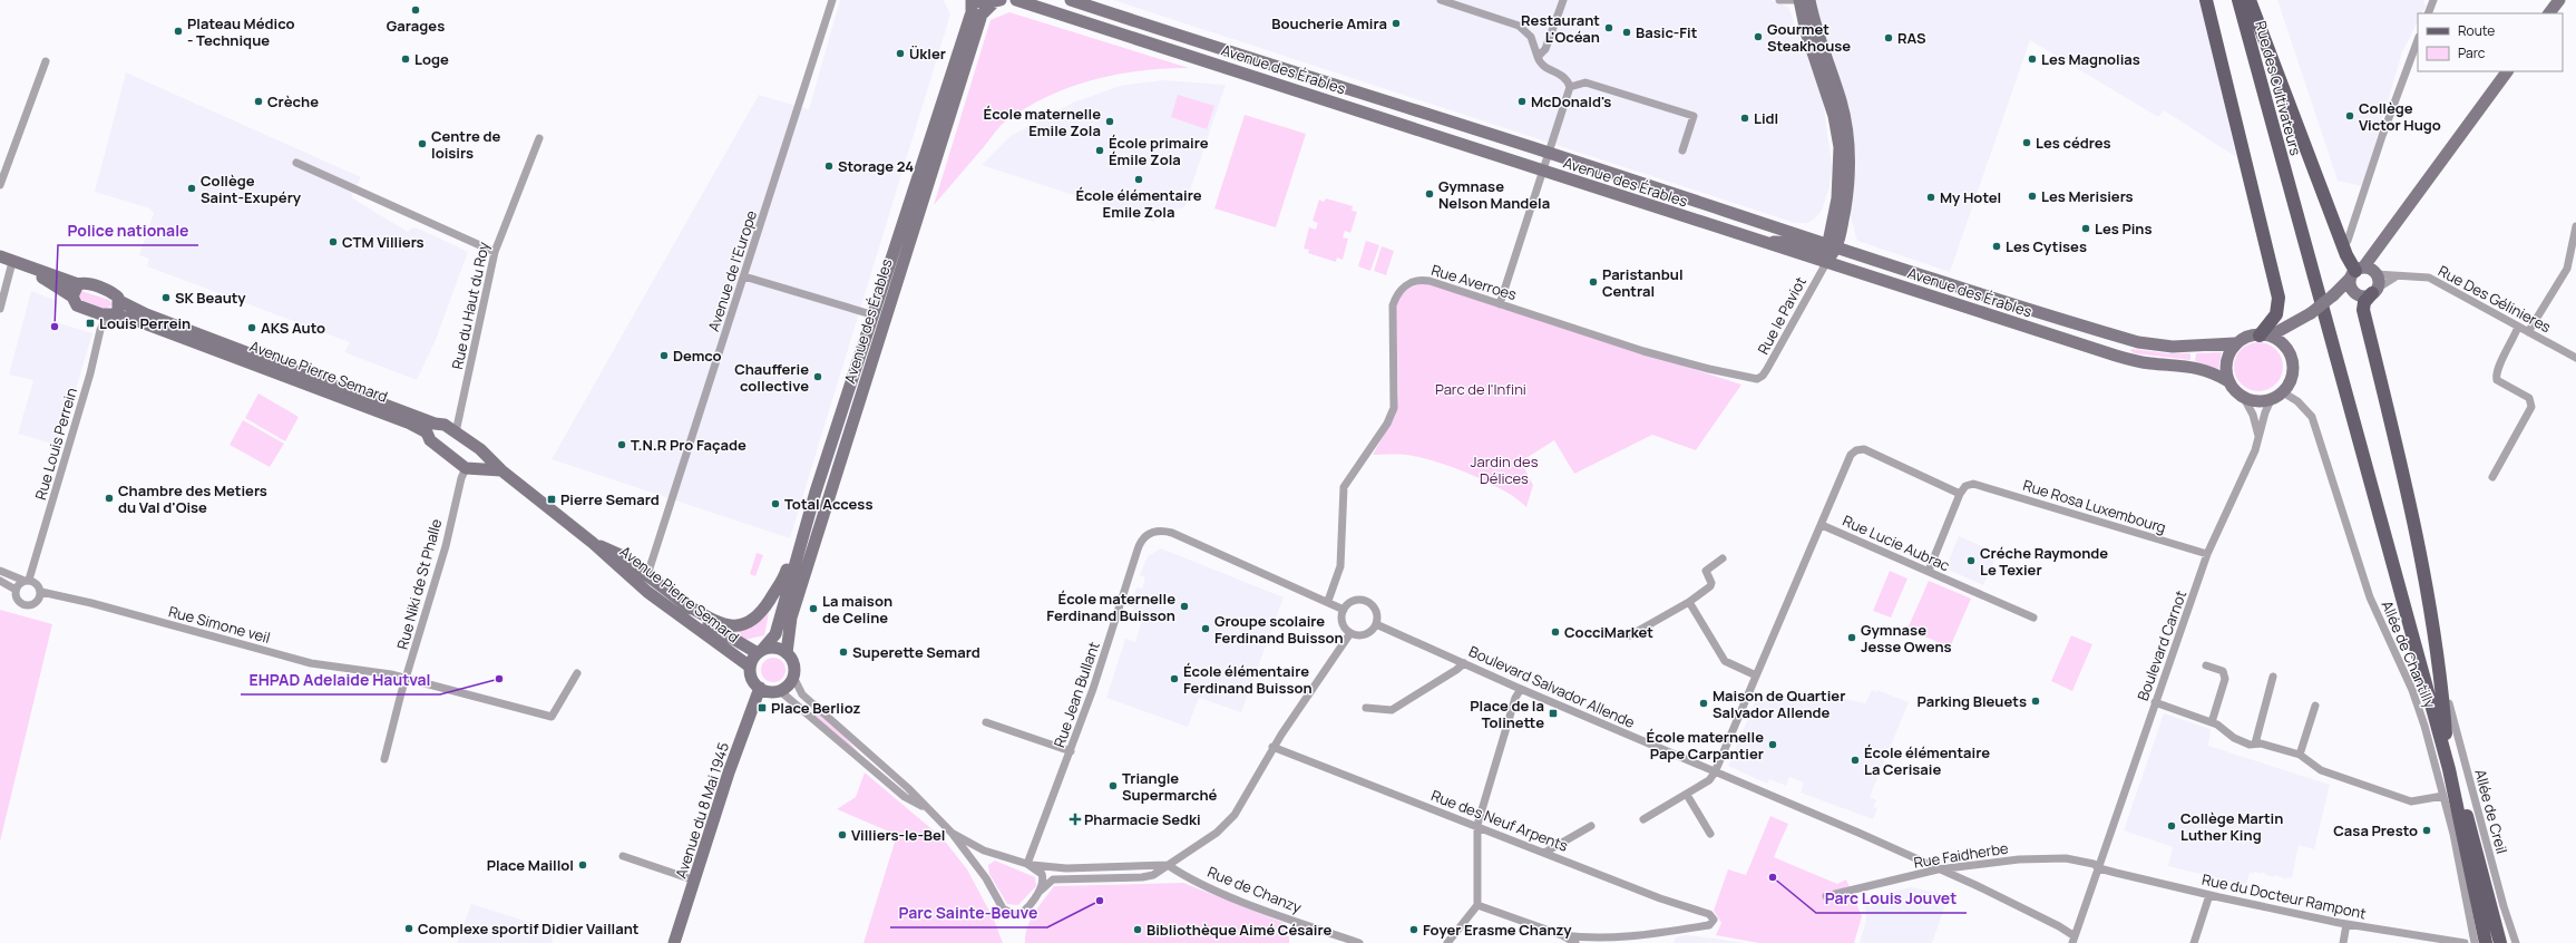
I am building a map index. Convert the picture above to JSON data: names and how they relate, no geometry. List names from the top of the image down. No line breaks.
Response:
{"streets":{"main road":["Avenue des Érables","Rue des Cultivateurs","Avenue Pierre Semard","Avenue du 8 Mai 1945"],"street":["Avenue de l'Europe","Rue Averroes","Rue Des Gélinieres","Rue du Haut du Roy","Rue le Paviot","Rue Louis Perrein","Rue Rosa Luxembourg","Rue Lucie Aubrac","Rue Niki de St Phalle","Rue Simone veil","Boulevard Carnot","Allée de Chantilly","Boulevard Salvador Allende","Rue Jean Bullant","Allée de Creil","Rue des Neuf Arpents","Rue Faidherbe","Rue de Chanzy","Rue du Docteur Rampont"]},"crossings":[["Avenue des Érables","Rue le Paviot"],["Avenue des Érables","Avenue Pierre Semard"],["Avenue des Érables","Boulevard Carnot"],["Avenue des Érables","Allée de Chantilly"],["Avenue des Érables","Avenue du 8 Mai 1945"],["Avenue de l'Europe","Avenue Pierre Semard"],["Rue Averroes","Rue le Paviot"],["Rue Averroes","Rue Jean Bullant"],["Rue du Haut du Roy","Avenue Pierre Semard"],["Avenue Pierre Semard","Rue Louis Perrein"],["Avenue Pierre Semard","Rue Niki de St Phalle"],["Avenue Pierre Semard","Avenue du 8 Mai 1945"],["Rue Louis Perrein","Rue Simone veil"],["Rue Rosa Luxembourg","Boulevard Carnot"],["Rue Niki de St Phalle","Rue Simone veil"],["Boulevard Carnot","Allée de Chantilly"],["Boulevard Carnot","Boulevard Salvador Allende"],["Boulevard Carnot","Rue Faidherbe"],["Boulevard Carnot","Rue du Docteur Rampont"],["Boulevard Salvador Allende","Rue Jean Bullant"],["Boulevard Salvador Allende","Rue Faidherbe"],["Rue Faidherbe","Rue du Docteur Rampont"]],"parks":["Parc de l'Infini","Jardin des Délices"],"places":{"other":["Garages","Boucherie Amira","Restaurant L'Océan","Plateau Médico - Technique","Basic-Fit","Gourmet Steakhouse","RAS","Ükler","Loge","Les Magnolias","Crèche","McDonald's","Collège Victor Hugo","Lidl","École maternelle Emile Zola","Les cédres","Centre de loisirs","École primaire Émile Zola","Storage 24","École élémentaire Emile Zola","Collège Saint-Exupéry","Gymnase Nelson Mandela","Les Merisiers","My Hotel","Les Pins","CTM Villiers","Les Cytises","Paristanbul Central","SK Beauty","Police nationale","AKS Auto","Demco","Chaufferie collective","T.N.R Pro Façade","Chambre des Metiers du Val d'Oise","Total Access","Créche Raymonde Le Texier","École maternelle Ferdinand Buisson","La maison de Celine","Groupe scolaire Ferdinand Buisson","CocciMarket","Gymnase Jesse Owens","Superette Semard","EHPAD Adelaide Hautval","École élémentaire Ferdinand Buisson","Parking Bleuets","Maison de Quartier Salvador Allende","École maternelle Pape Carpantier","École élémentaire La Cerisaie","Triangle Supermarché","Collège Martin Luther King","Casa Presto","Villiers-le-Bel","Place Maillol","Parc Louis Jouvet","Parc Sainte-Beuve","Complexe sportif Didier Vaillant","Bibliothèque Aimé Césaire","Foyer Erasme Chanzy"],"transit":["Louis Perrein","Pierre Semard","Place Berlioz","Place de la Tolinette"],"health":["Pharmacie Sedki"]},"legend":["Route","Parc"]}
